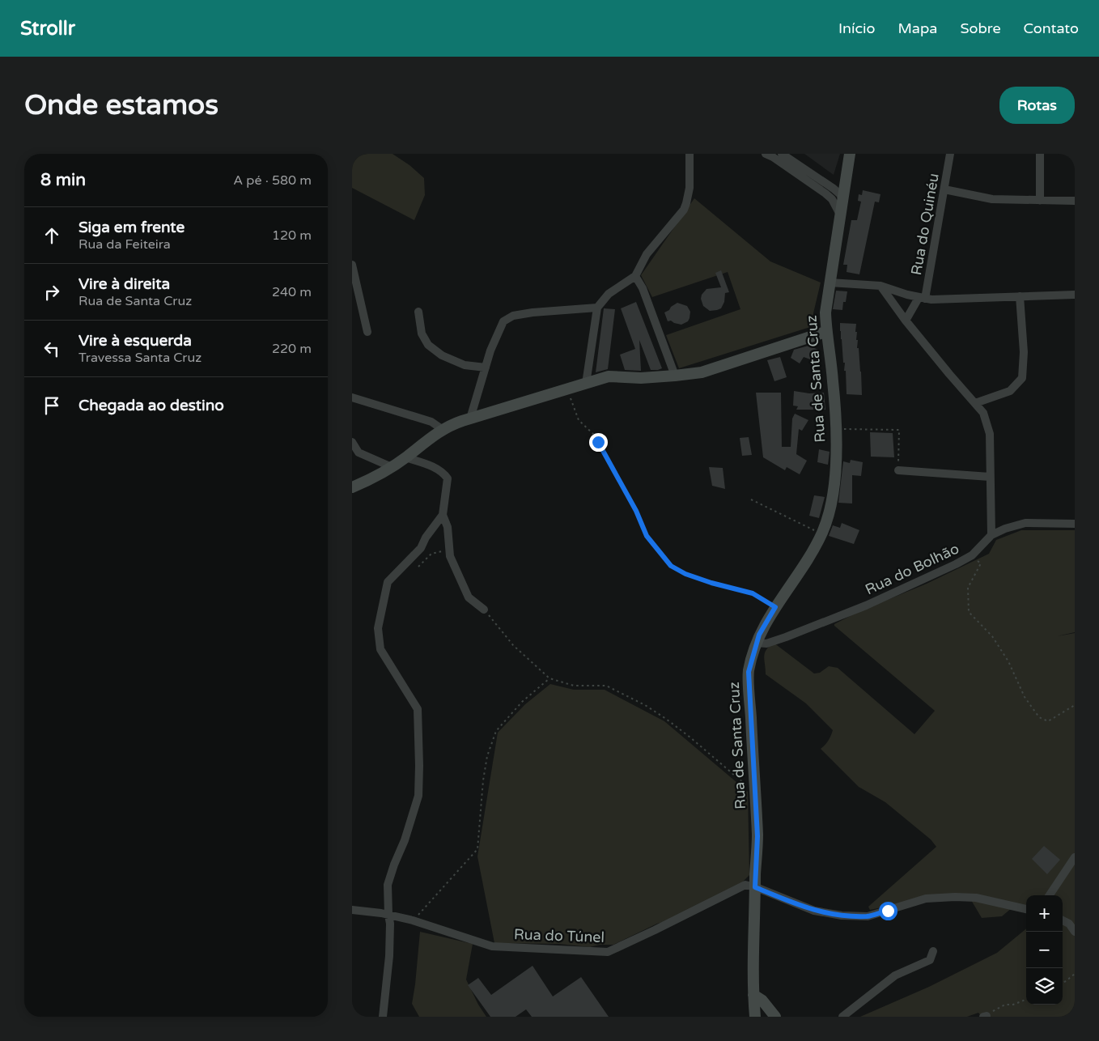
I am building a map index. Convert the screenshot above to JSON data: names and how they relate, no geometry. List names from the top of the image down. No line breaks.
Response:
{"streets":{"main road":["Rua de Santa Cruz"],"street":["Rua do Quinéu","Rua do Bolhão","Rua do Túnel"]},"crossings":[["Rua de Santa Cruz","Rua do Bolhão"],["Rua de Santa Cruz","Rua do Túnel"]],"page":{"header":"Strollr","nav":["Início","Mapa","Sobre","Contato"],"buttons":"Rotas","title":"Onde estamos","heading":["8 min","A pé · 580 m"],"list":[["Siga em frente","Rua da Feiteira","120 m"],["Vire à direita","Rua de Santa Cruz","240 m"],["Vire à esquerda","Travessa Santa Cruz","220 m"],"Chegada ao destino"],"map_buttons":["+","−"]}}
